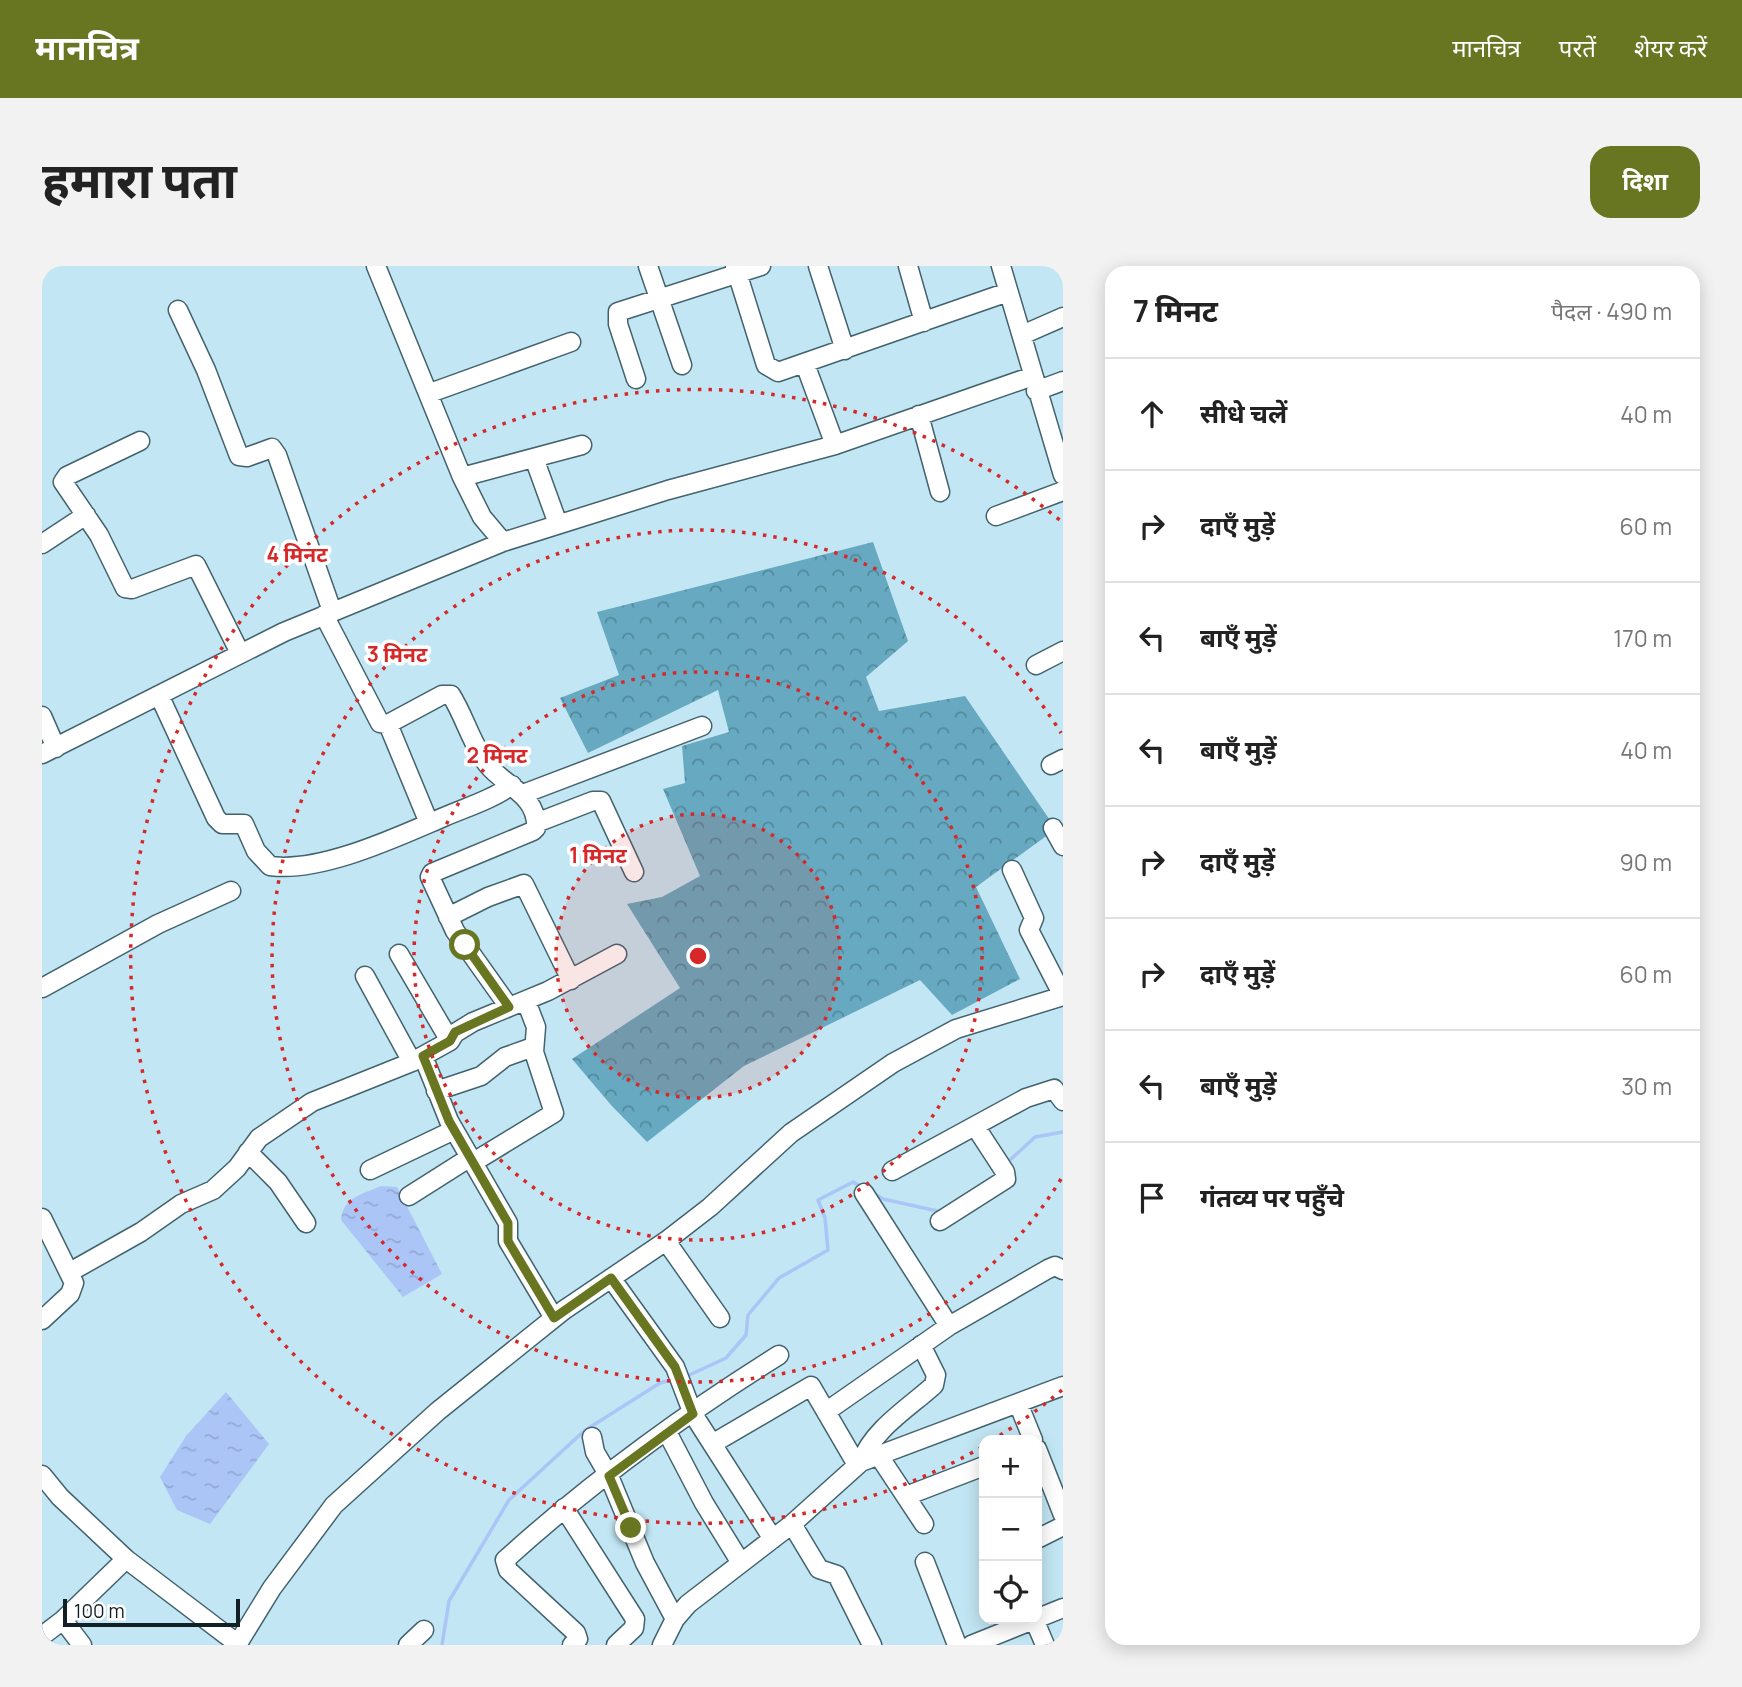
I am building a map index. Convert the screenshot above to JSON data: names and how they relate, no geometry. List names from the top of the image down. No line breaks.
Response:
{"scale_bar":"100 m","page":{"header":"मानचित्र","nav":["मानचित्र","परतें","शेयर करें"],"title":"हमारा पता","buttons":"दिशा","heading":["7 मिनट","पैदल · 490 m"],"list":[["सीधे चलें","40 m"],["दाएँ मुड़ें","60 m"],["बाएँ मुड़ें","170 m"],["बाएँ मुड़ें","40 m"],["दाएँ मुड़ें","90 m"],["दाएँ मुड़ें","60 m"],["बाएँ मुड़ें","30 m"],"गंतव्य पर पहुँचे"],"map_buttons":["+","−"],"scale":"100 m"},"rings":["4 मिनट","3 मिनट","2 मिनट","1 मिनट"]}
